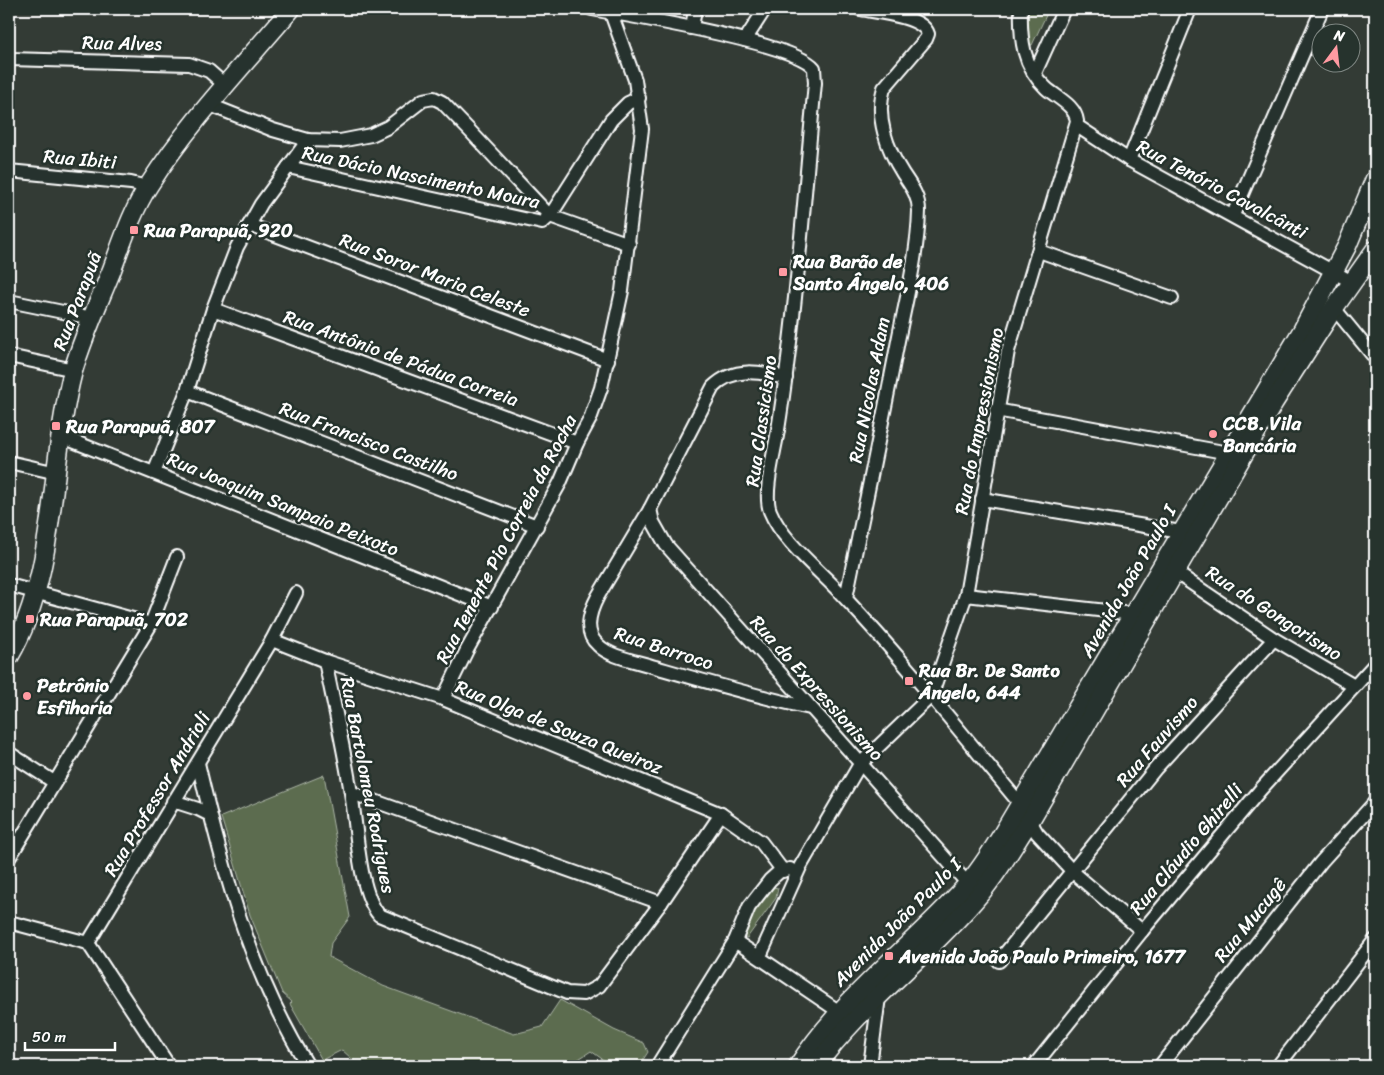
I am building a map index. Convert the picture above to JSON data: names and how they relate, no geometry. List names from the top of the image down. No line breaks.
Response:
{"streets":{"main road":["Rua Parapuã","Avenida João Paulo I"],"street":["Rua Alves","Rua Ibiti","Rua Dácio Nascimento Moura","Rua Tenório Cavalcânti","Rua Soror Maria Celeste","Rua Antônio de Pádua Correia","Rua Nicolas Adam","Rua Classicismo","Rua do Impressionismo","Rua Francisco Castilho","Rua Joaquim Sampaio Peixoto","Rua Tenente Pio Correia da Rocha","Rua do Gongorismo","Rua Barroco","Rua do Expressionismo","Rua Olga de Souza Queiroz","Rua Fauvismo","Rua Bartolomeu Rodrigues","Rua Professor Andrioli","Rua Cláudio Ghirelli","Rua Mucugê"]},"crossings":[["Rua Alves","Rua Parapuã"],["Rua Ibiti","Rua Parapuã"],["Rua Dácio Nascimento Moura","Rua Tenente Pio Correia da Rocha"],["Rua Tenório Cavalcânti","Rua do Impressionismo"],["Rua Tenório Cavalcânti","Avenida João Paulo I"],["Rua Soror Maria Celeste","Rua Tenente Pio Correia da Rocha"],["Rua Parapuã","Rua Joaquim Sampaio Peixoto"],["Rua Antônio de Pádua Correia","Rua Tenente Pio Correia da Rocha"],["Rua Nicolas Adam","Rua Classicismo"],["Rua Classicismo","Rua do Impressionismo"],["Rua Classicismo","Avenida João Paulo I"],["Rua Classicismo","Rua Barroco"],["Rua Classicismo","Rua Fauvismo"],["Rua Classicismo","Rua Cláudio Ghirelli"],["Rua Francisco Castilho","Rua Tenente Pio Correia da Rocha"],["Rua Joaquim Sampaio Peixoto","Rua Tenente Pio Correia da Rocha"],["Rua Tenente Pio Correia da Rocha","Rua Olga de Souza Queiroz"],["Avenida João Paulo I","Rua do Gongorismo"],["Avenida João Paulo I","Rua do Expressionismo"],["Rua do Gongorismo","Rua Fauvismo"],["Rua do Gongorismo","Rua Cláudio Ghirelli"],["Rua Barroco","Rua do Expressionismo"],["Rua Olga de Souza Queiroz","Rua Bartolomeu Rodrigues"],["Rua Olga de Souza Queiroz","Rua Professor Andrioli"]],"places":{"transit":["Rua Parapuã, 920","Rua Barão de Santo Ângelo, 406","Rua Parapuã, 807","Rua Parapuã, 702","Rua Br. De Santo Ângelo, 644","Avenida João Paulo Primeiro, 1677"],"other":["CCB. Vila Bancária","Petrônio Esfiharia"]},"scale_bar":"50 m","north":"top"}
